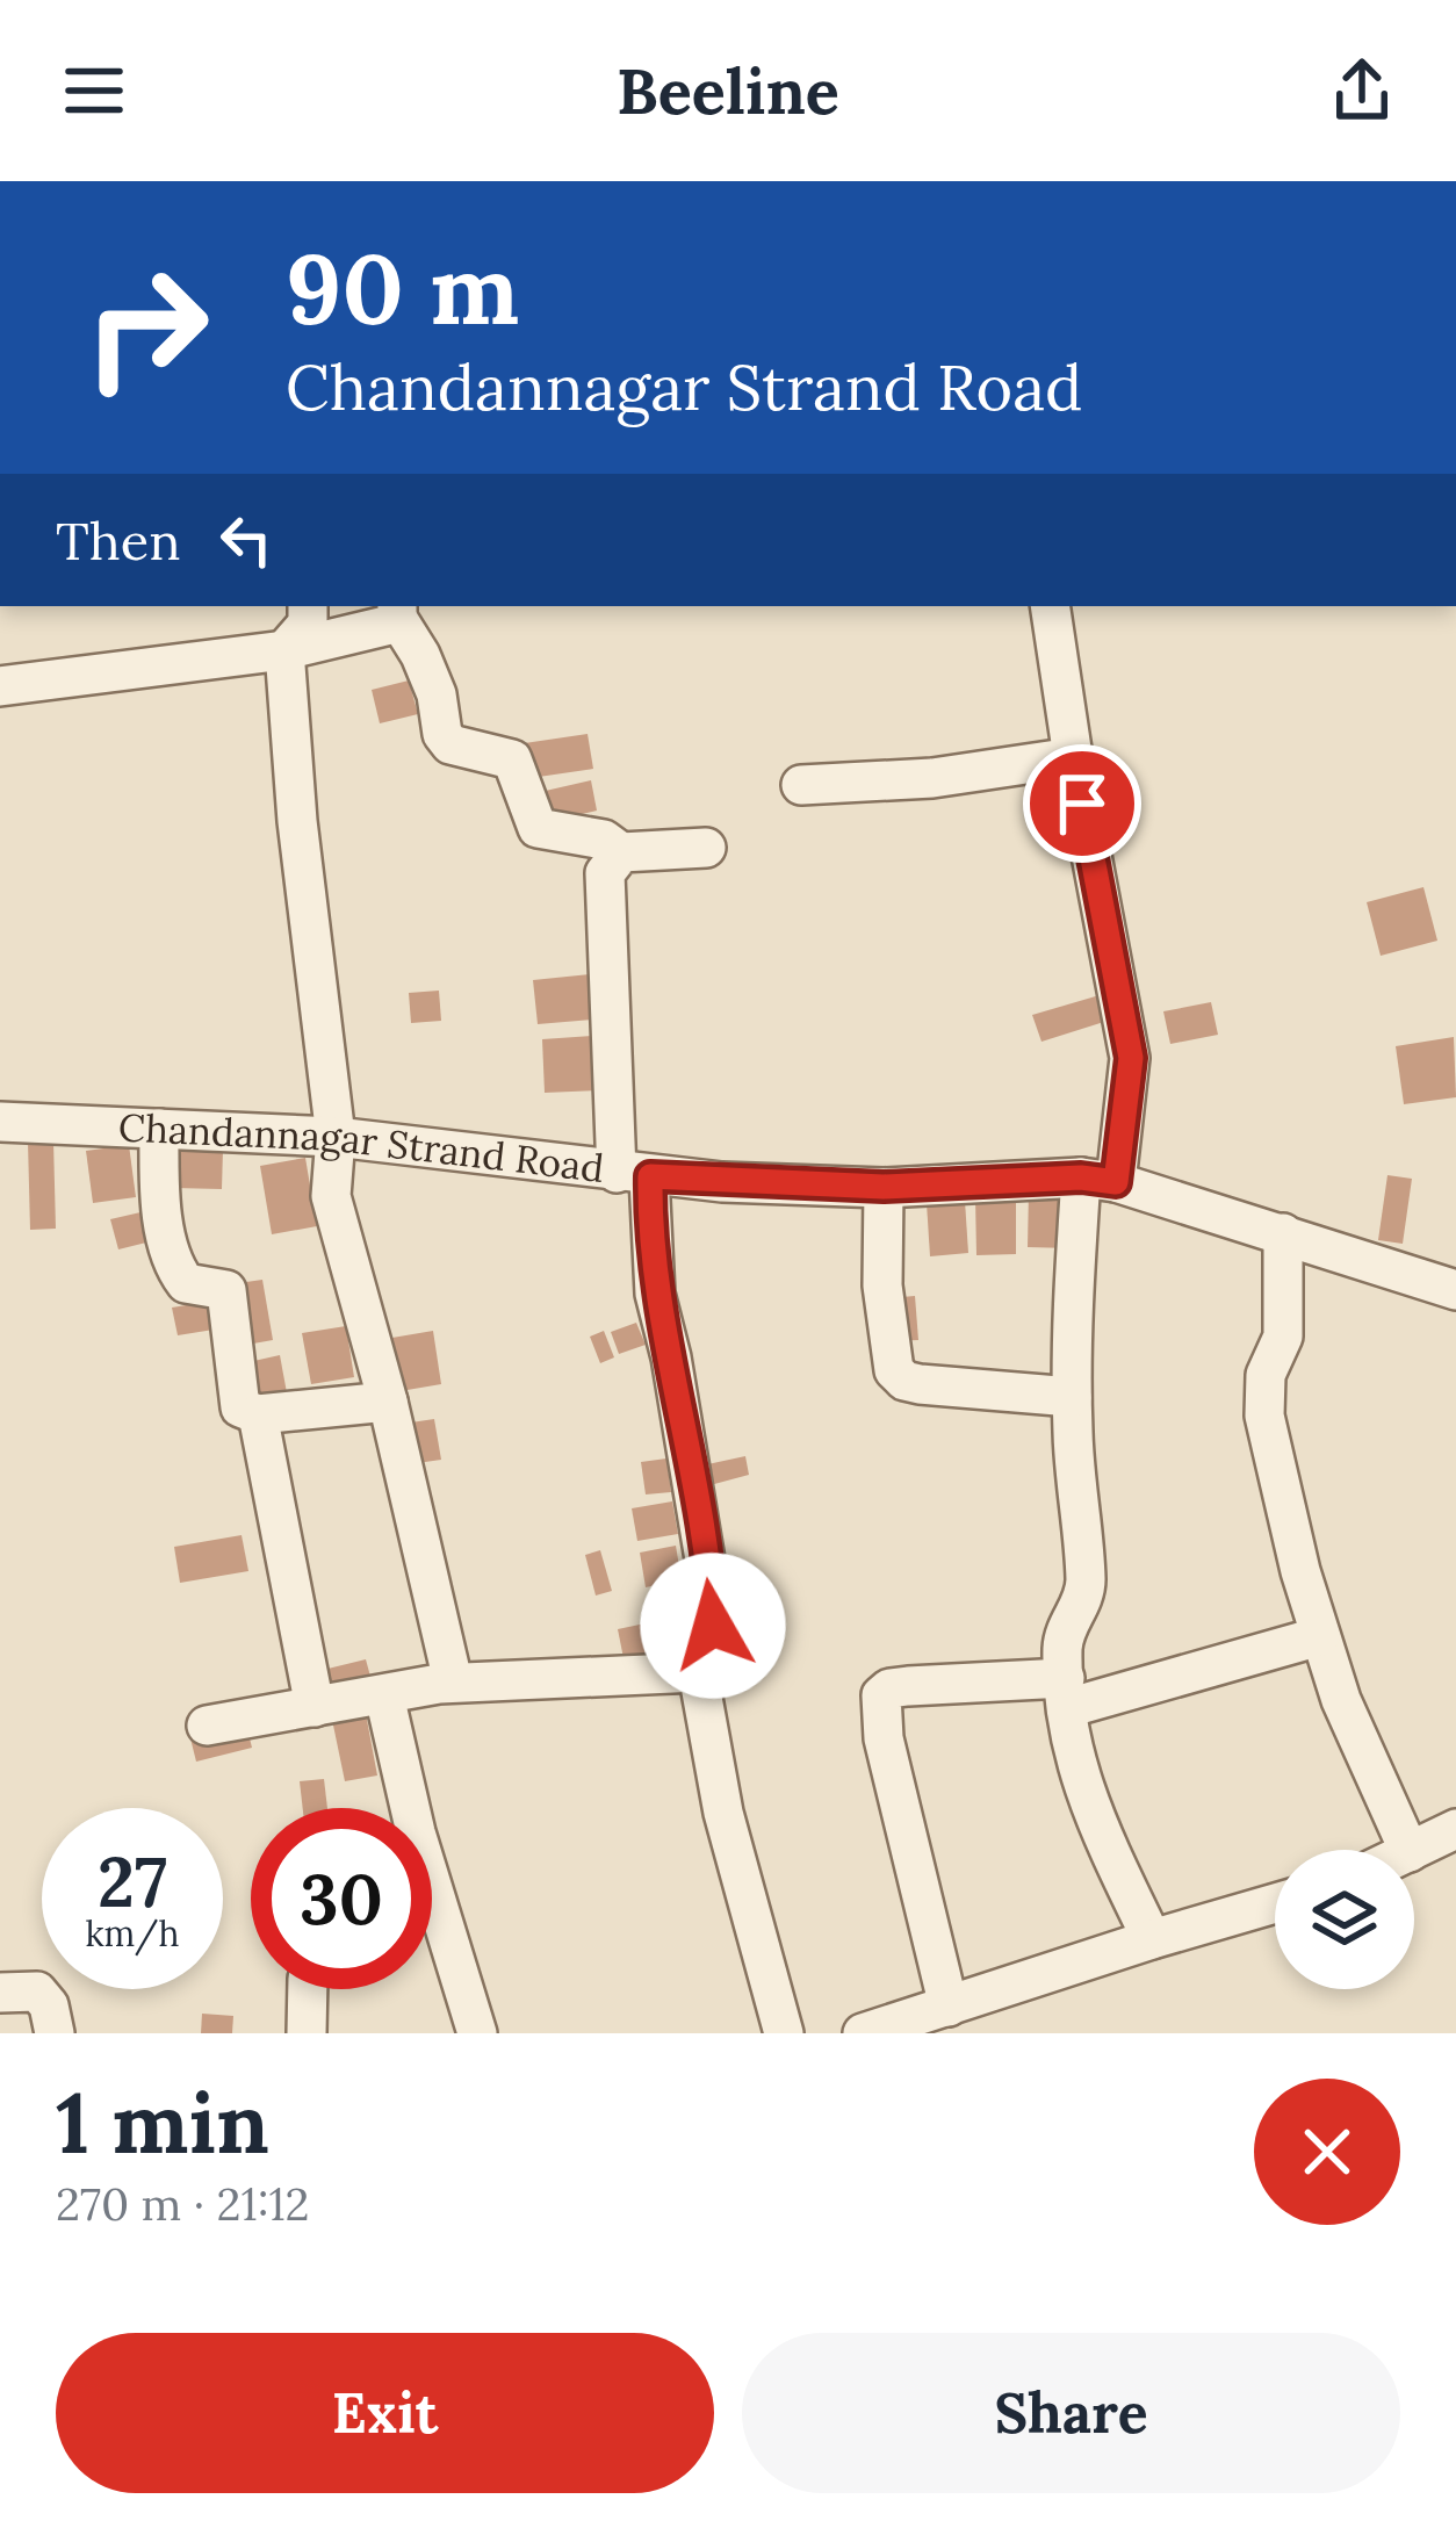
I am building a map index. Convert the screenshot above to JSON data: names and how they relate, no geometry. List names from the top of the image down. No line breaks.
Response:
{"streets":{"street":["Chandannagar Strand Road"]},"page":{"header":"Beeline","turn":["90 m","Chandannagar Strand Road"],"then":"Then","speed":"27 km/h","limit":"30","heading":["1 min","270 m · 21:12"],"buttons":["Exit","Share"]}}
